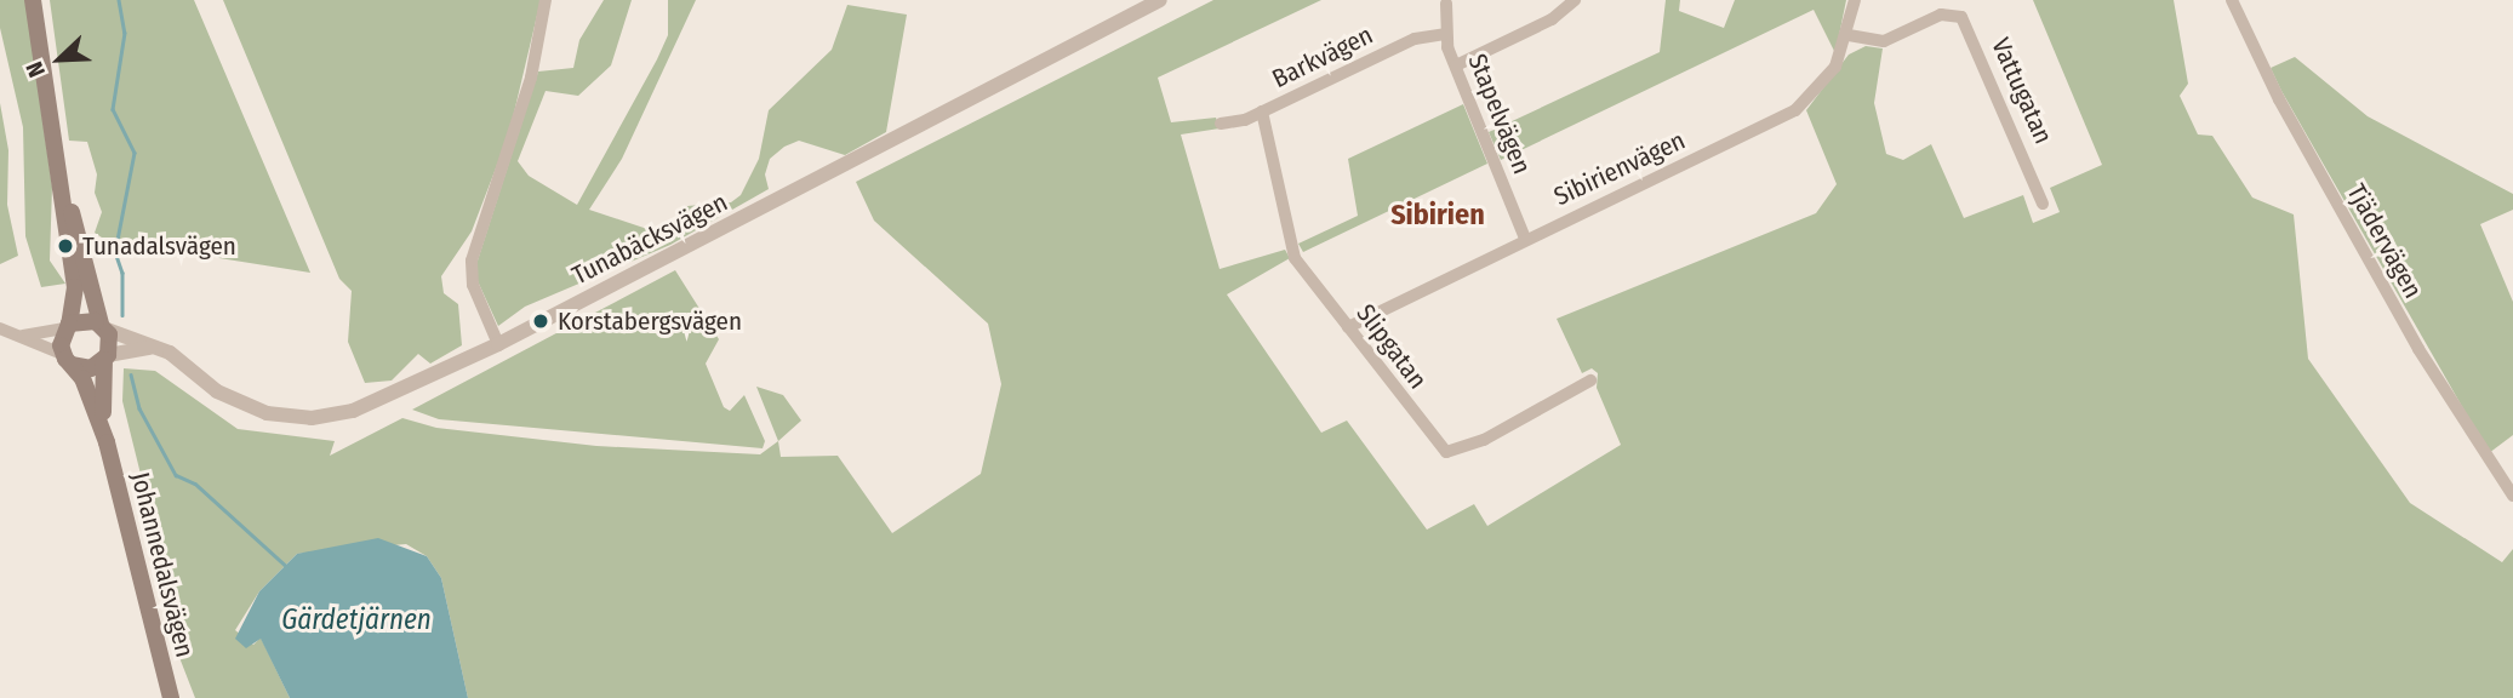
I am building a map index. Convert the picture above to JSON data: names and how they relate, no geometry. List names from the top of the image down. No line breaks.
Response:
{"streets":{"main road":["Johannedalsvägen"],"street":["Barkvägen","Vattugatan","Stapelvägen","Sibirienvägen","Tunabäcksvägen","Tjädervägen","Slipgatan"]},"crossings":[["Barkvägen","Stapelvägen"],["Barkvägen","Slipgatan"],["Vattugatan","Sibirienvägen"],["Stapelvägen","Sibirienvägen"],["Sibirienvägen","Slipgatan"],["Tunabäcksvägen","Johannedalsvägen"]],"districts":["Sibirien"],"water":["Gärdetjärnen"],"places":["Tunadalsvägen","Korstabergsvägen"],"north":"bottom left"}
